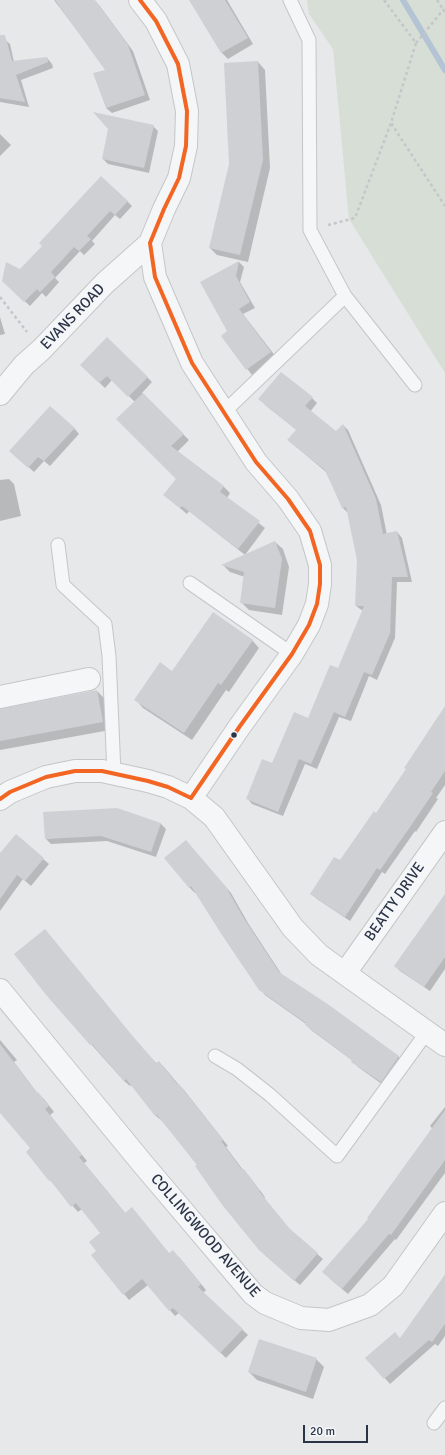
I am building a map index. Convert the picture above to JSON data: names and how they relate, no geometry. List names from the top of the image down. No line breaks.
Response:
{"streets":{"street":["EVANS ROAD","BEATTY DRIVE","COLLINGWOOD AVENUE"]},"scale_bar":"20 m"}
